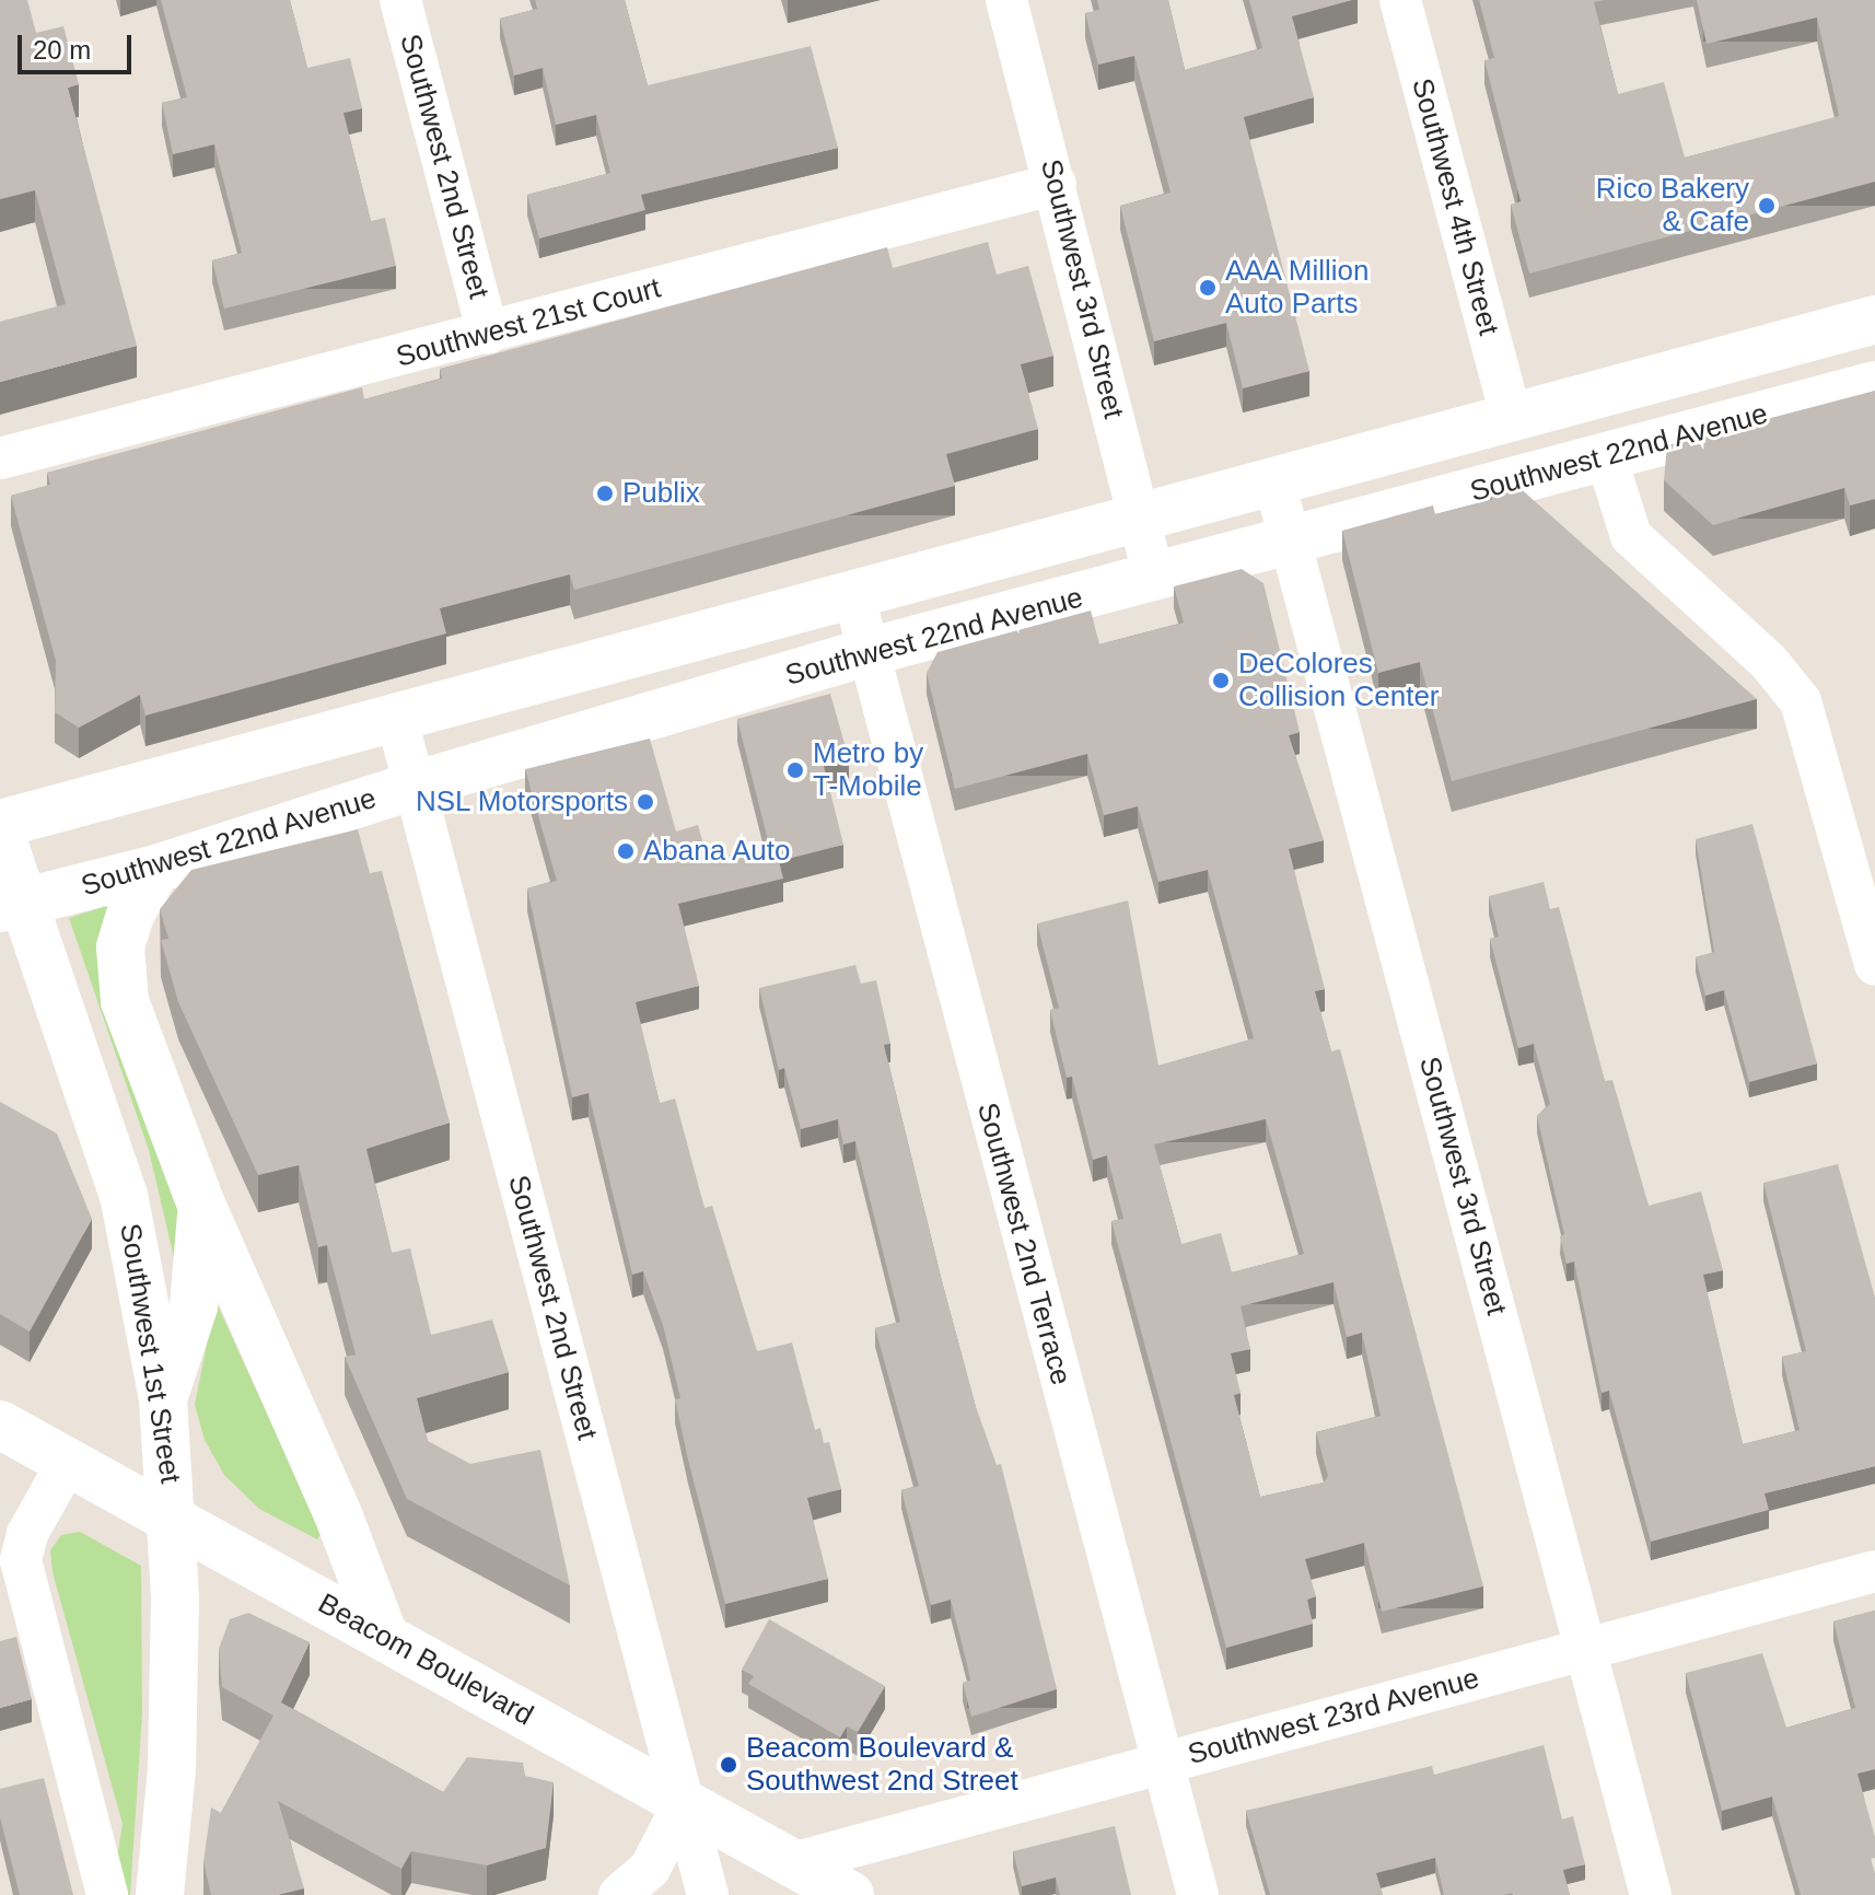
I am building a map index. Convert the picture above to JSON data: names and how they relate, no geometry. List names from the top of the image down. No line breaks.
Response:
{"streets":{"main road":["Southwest 22nd Avenue","Southwest 1st Street","Beacom Boulevard"],"street":["Southwest 2nd Street","Southwest 4th Street","Southwest 3rd Street","Southwest 21st Court","Southwest 2nd Terrace","Southwest 23rd Avenue"]},"crossings":[["Southwest 2nd Street","Southwest 21st Court"],["Southwest 2nd Street","Southwest 22nd Avenue"],["Southwest 2nd Street","Beacom Boulevard"],["Southwest 3rd Street","Southwest 21st Court"],["Southwest 3rd Street","Southwest 22nd Avenue"],["Southwest 3rd Street","Southwest 23rd Avenue"],["Southwest 22nd Avenue","Southwest 2nd Terrace"],["Southwest 22nd Avenue","Southwest 1st Street"],["Southwest 2nd Terrace","Southwest 23rd Avenue"],["Southwest 1st Street","Beacom Boulevard"],["Beacom Boulevard","Southwest 23rd Avenue"]],"places":["Rico Bakery & Cafe","AAA Million Auto Parts","Publix","DeColores Collision Center","Metro by T-Mobile","NSL Motorsports","Abana Auto","Beacom Boulevard & Southwest 2nd Street"],"scale_bar":"20 m"}
